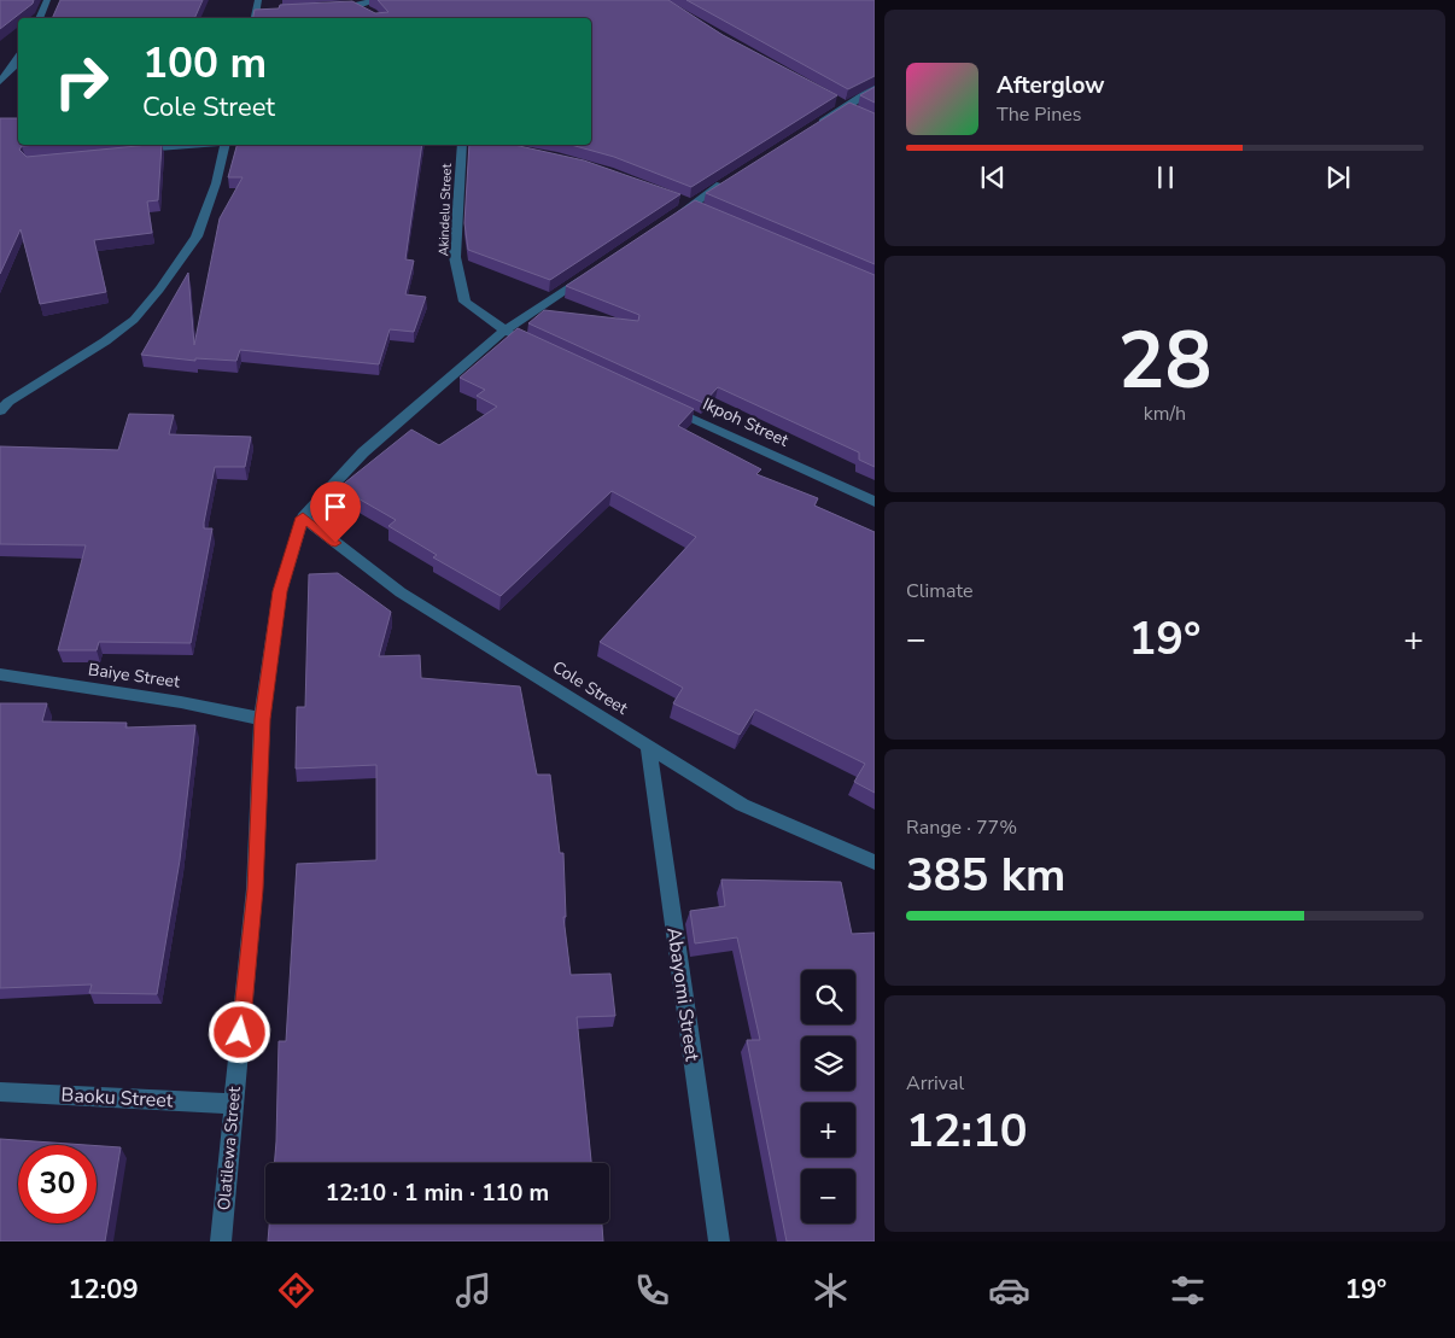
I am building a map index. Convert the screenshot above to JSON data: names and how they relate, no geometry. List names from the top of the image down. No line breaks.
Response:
{"streets":{"street":["Akindelu Street","Ikpoh Street","Baiye Street","Cole Street","Abayomi Street","Baoku Street","Olatilewa Street"]},"crossings":[["Baiye Street","Olatilewa Street"],["Cole Street","Abayomi Street"],["Cole Street","Olatilewa Street"],["Baoku Street","Olatilewa Street"]],"page":{"turn":["100 m","Cole Street"],"song":["Afterglow","The Pines"],"tile":[["28","km/h"],"Climate",["Range · 77%","385 km"],["Arrival","12:10"]],"heat":["−","19°","+"],"map_buttons":["+","−"],"limit":"30","trip":"12:10 · 1 min · 110 m","tabs":["12:09","19°"]}}
